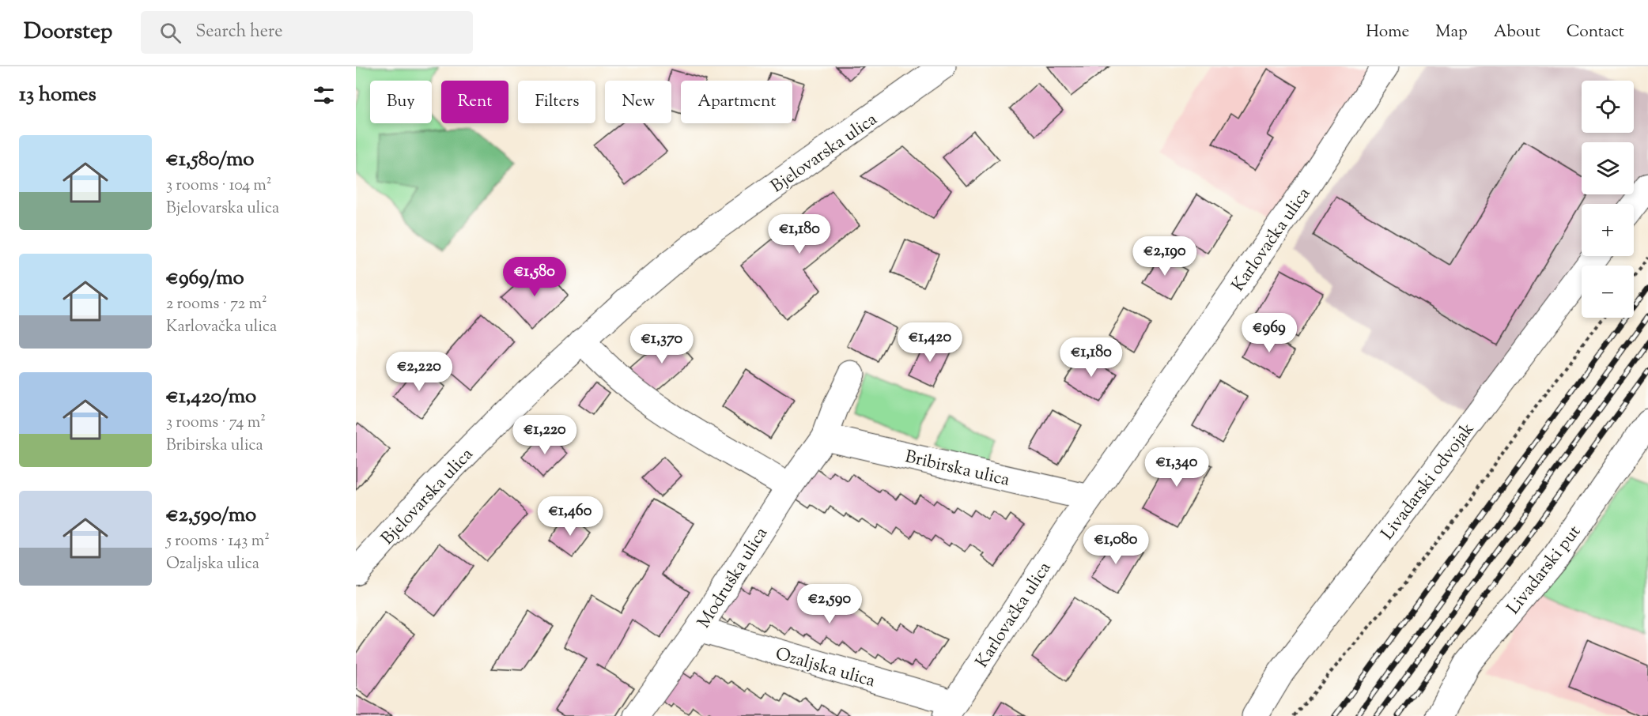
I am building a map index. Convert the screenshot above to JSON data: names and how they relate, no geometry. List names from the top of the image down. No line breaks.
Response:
{"streets":{"street":["Bjelovarska ulica","Karlovačka ulica","Bribirska ulica","Livadarski odvojak","Livadarski put","Modruška ulica","Ozaljska ulica"]},"crossings":[["Karlovačka ulica","Bribirska ulica"],["Karlovačka ulica","Ozaljska ulica"],["Bribirska ulica","Modruška ulica"],["Modruška ulica","Ozaljska ulica"]],"page":{"header":"Doorstep","search":"Search here","nav":["Home","Map","About","Contact"],"heading":"13 homes","map_buttons":["+","−"],"chip":["Buy","Rent","Filters","New","Apartment"],"list":[{"name":"€1,580/mo","note":"3 rooms · 104 m² · Bjelovarska ulica"},{"name":"€969/mo","note":"2 rooms · 72 m² · Karlovačka ulica"},{"name":"€1,420/mo","note":"3 rooms · 74 m² · Bribirska ulica"},{"name":"€2,590/mo","note":"5 rooms · 143 m² · Ozaljska ulica"}],"price":["€1,180","€2,190","€1,580","€969","€1,420","€1,370","€1,180","€2,220","€1,220","€1,340","€1,460","€1,080","€2,590"]}}
